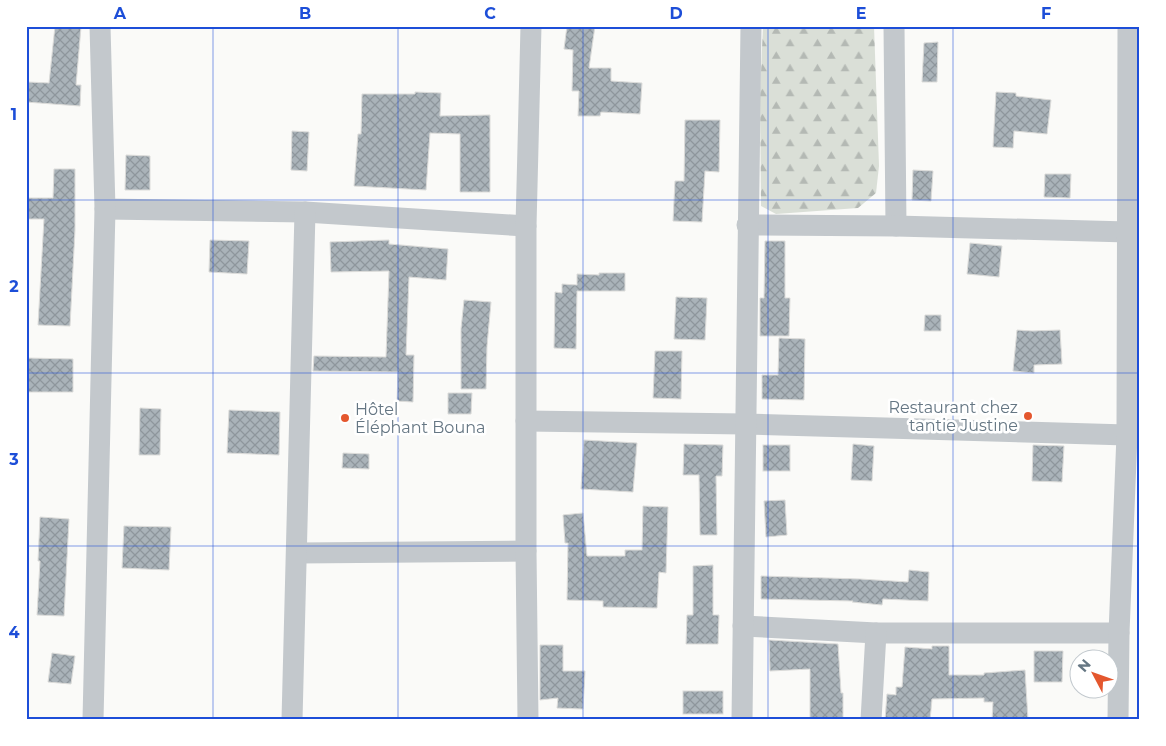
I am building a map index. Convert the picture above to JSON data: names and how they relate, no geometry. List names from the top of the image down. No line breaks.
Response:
{"places":["Restaurant chez tantie Justine","Hôtel Éléphant Bouna"],"north":"top left","grid":{"columns":["A","B","C","D","E","F"],"rows":["1","2","3","4"]}}
